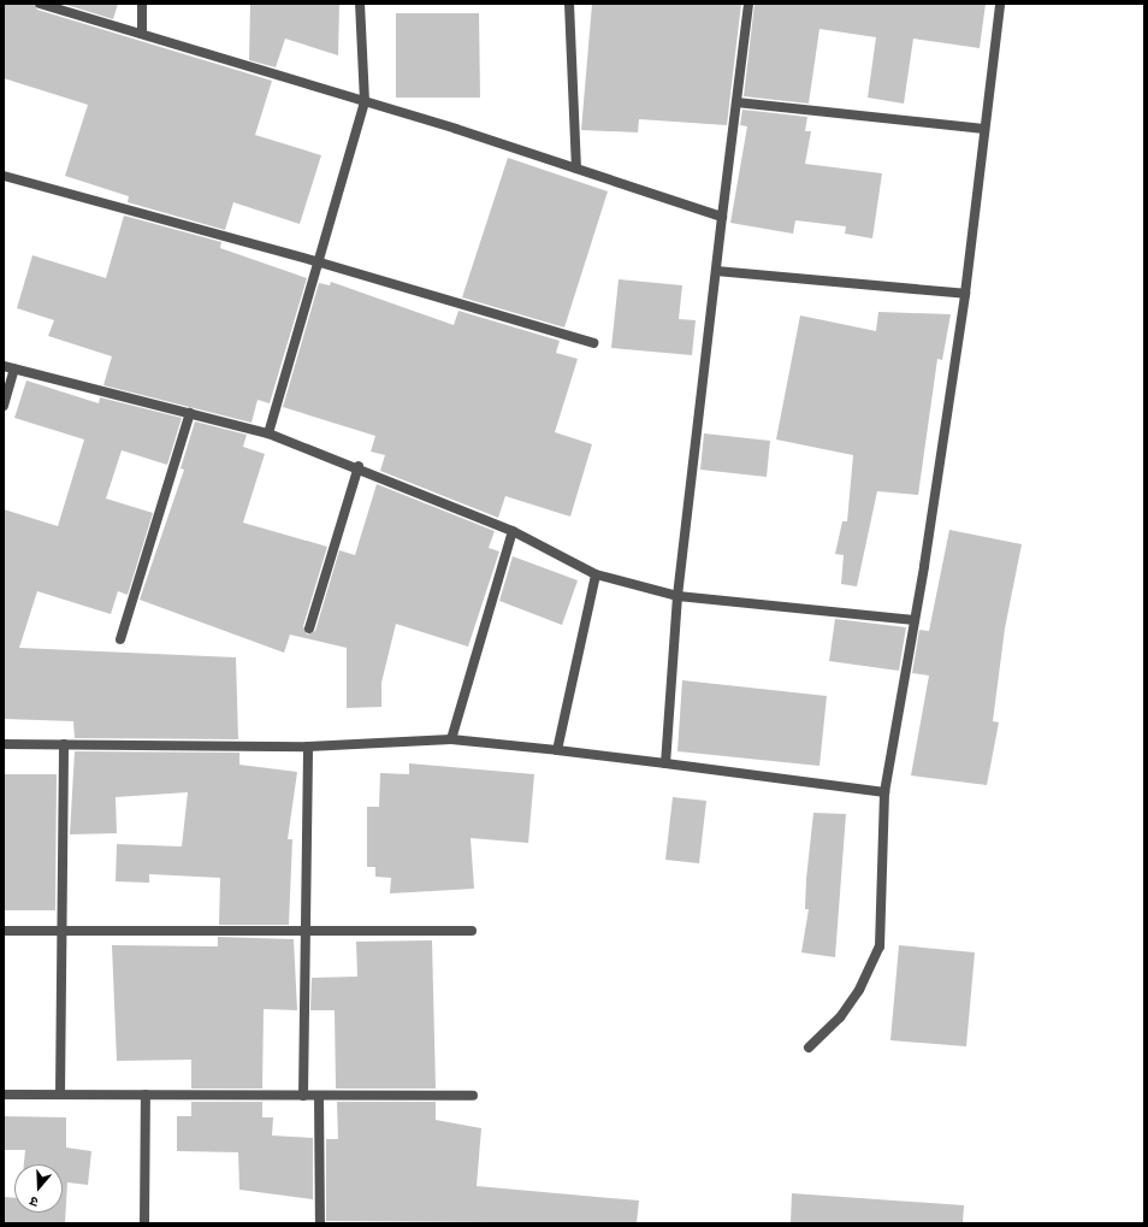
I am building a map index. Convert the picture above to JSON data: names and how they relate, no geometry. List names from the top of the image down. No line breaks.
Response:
{"north":"bottom"}
